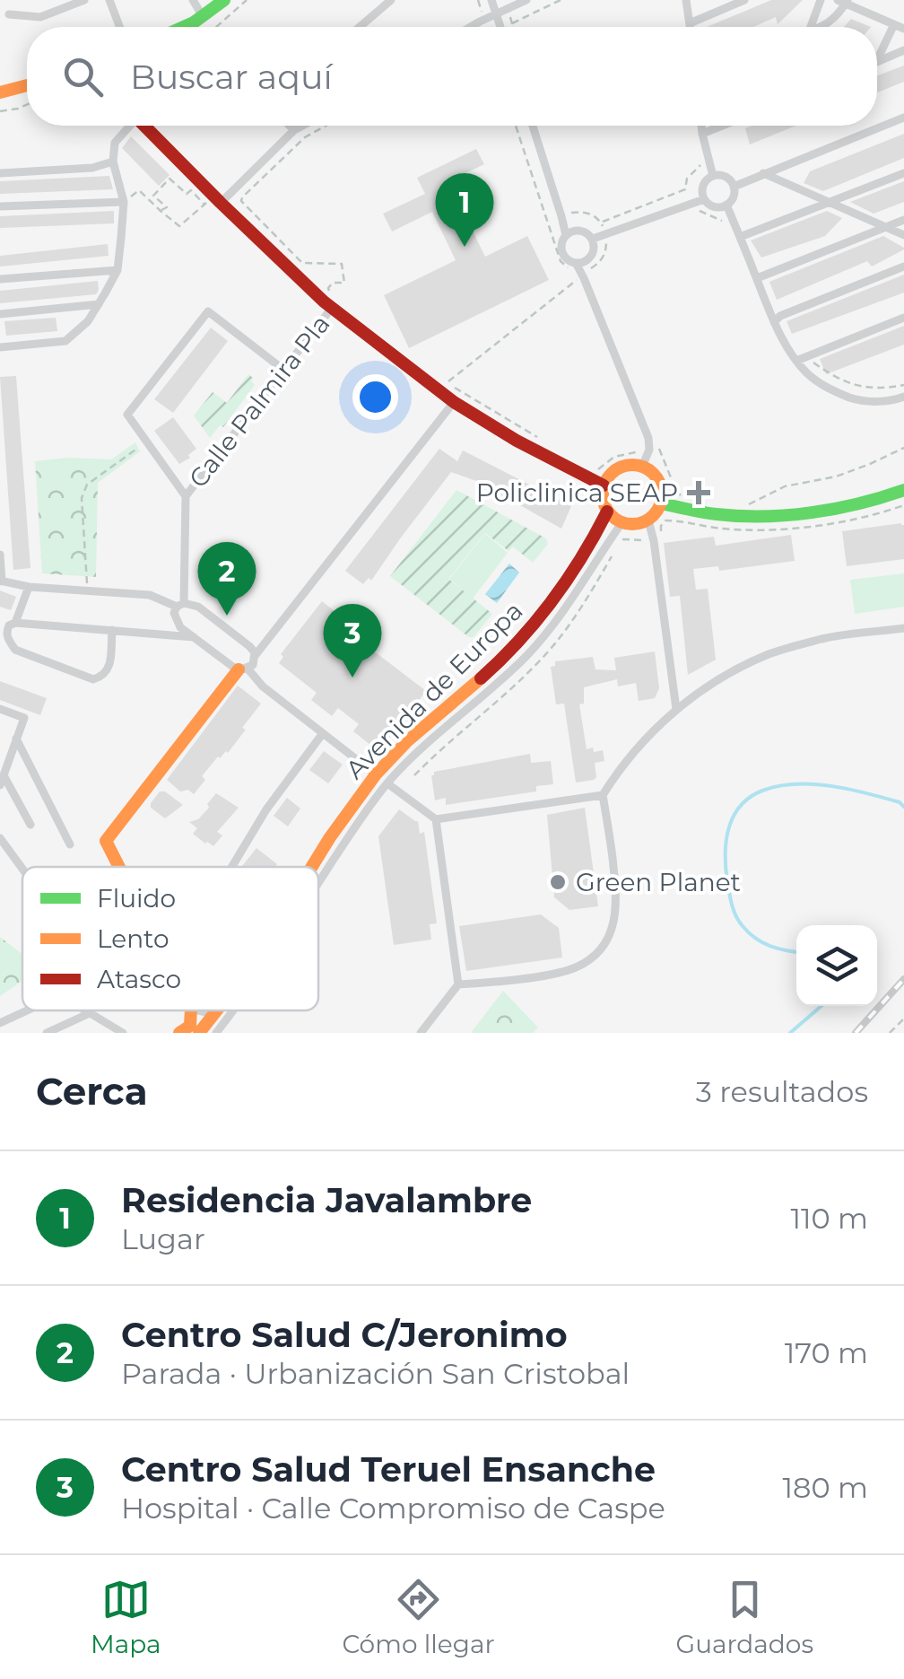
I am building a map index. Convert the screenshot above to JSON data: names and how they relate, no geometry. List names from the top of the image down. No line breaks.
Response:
{"streets":{"street":["Calle Palmira Pla","Avenida de Europa"]},"places":{"health":["Policlinica SEAP"],"other":["Green Planet"]},"legend":["Fluido","Lento","Atasco"],"page":{"search":"Buscar aquí","pins":["1","2","3"],"heading":["Cerca","3 resultados"],"list":[{"mark":"1","name":"Residencia Javalambre","note":"Lugar","value":"110 m"},{"mark":"2","name":"Centro Salud C/Jeronimo","note":"Parada · Urbanización San Cristobal","value":"170 m"},{"mark":"3","name":"Centro Salud Teruel Ensanche","note":"Hospital · Calle Compromiso de Caspe","value":"180 m"}],"nav":["Mapa","Cómo llegar","Guardados"]}}
